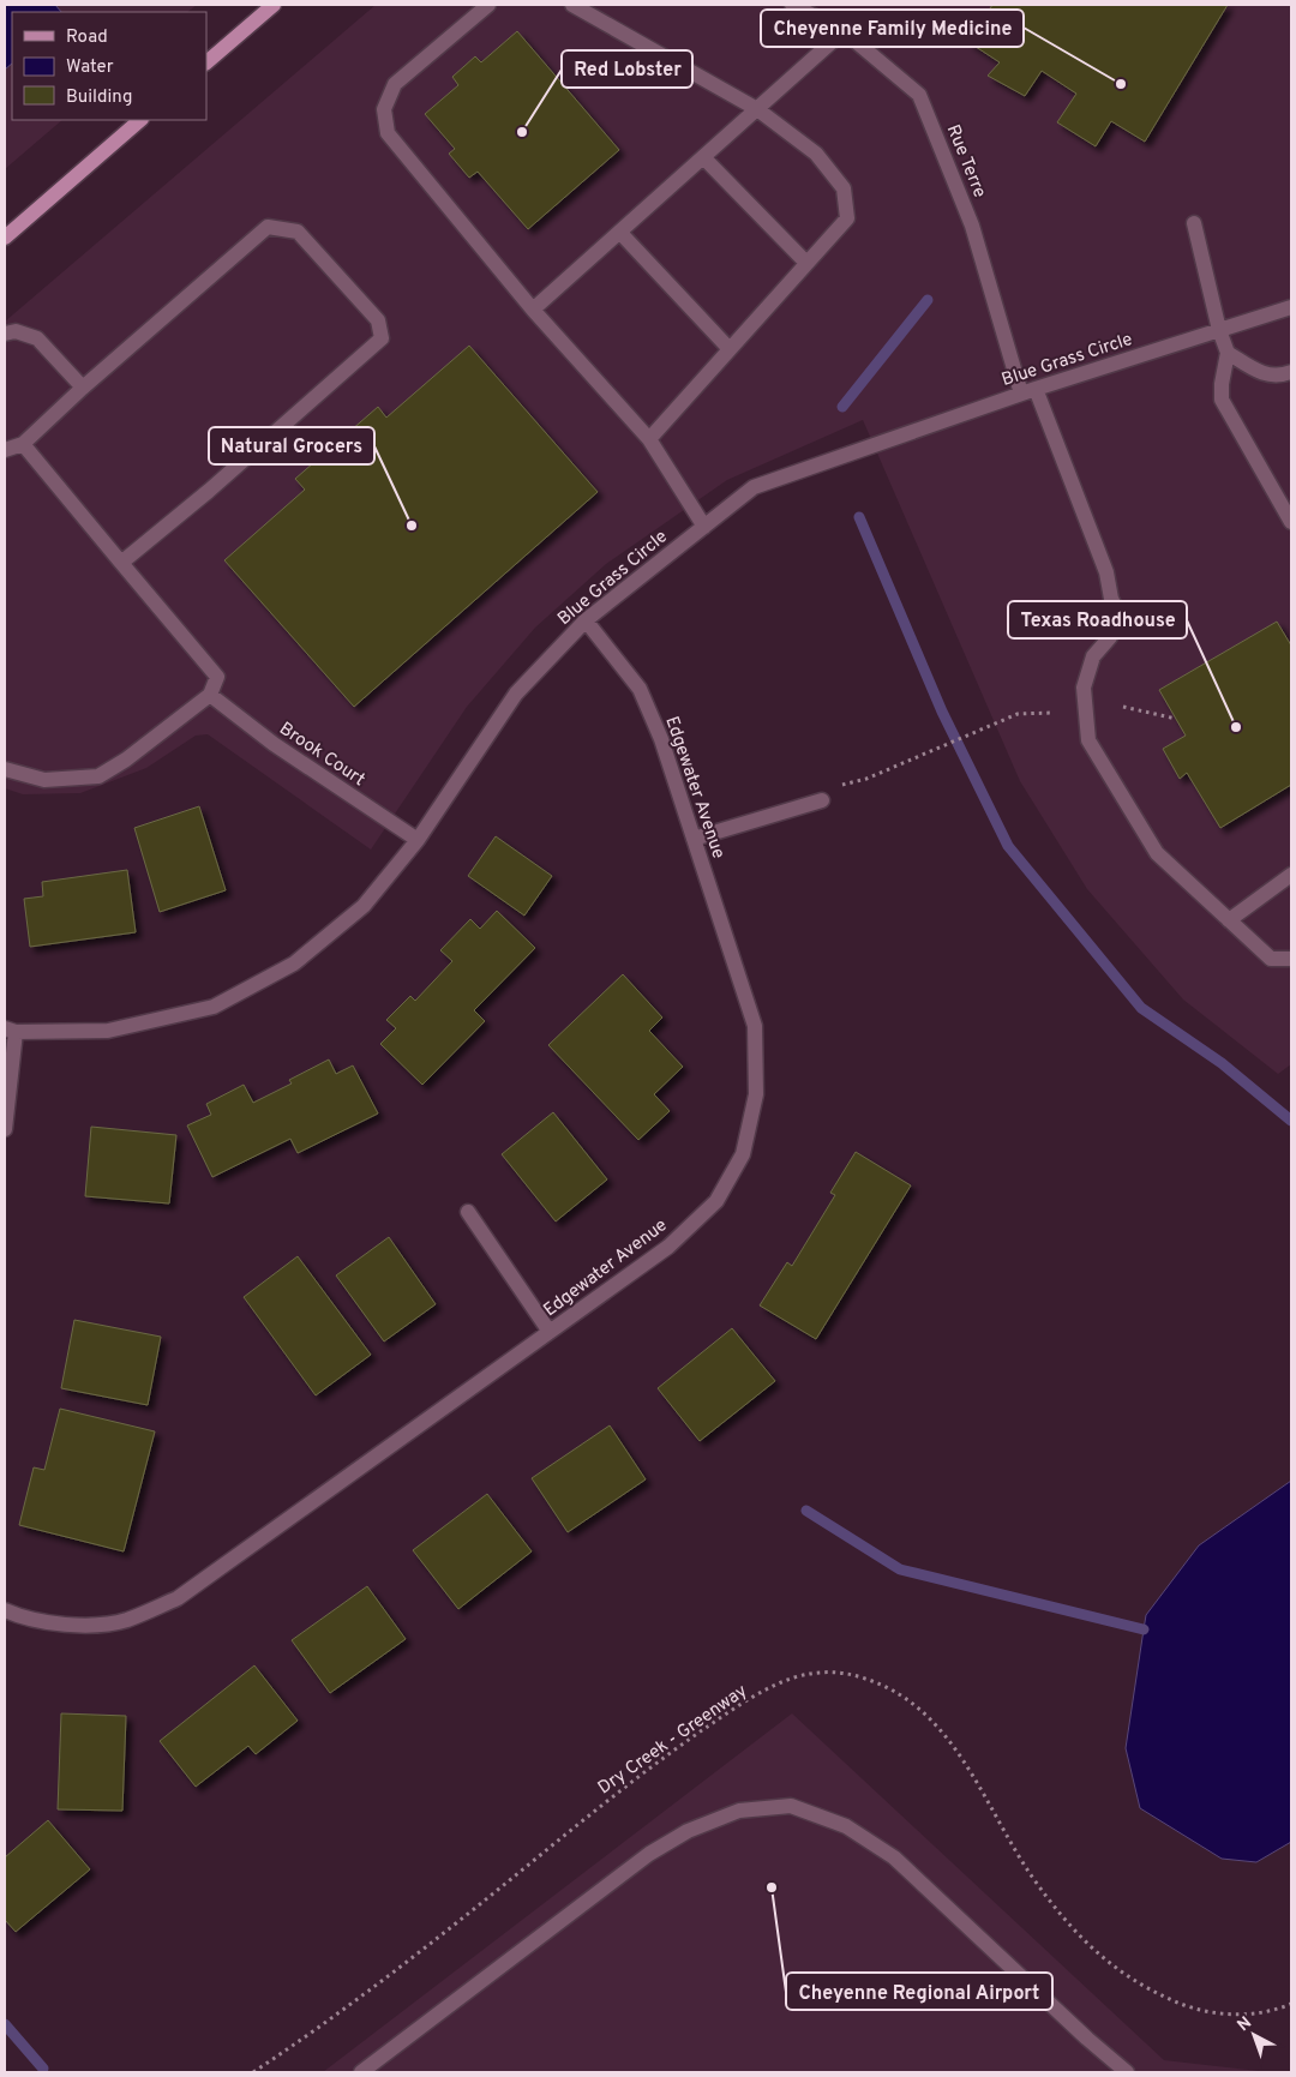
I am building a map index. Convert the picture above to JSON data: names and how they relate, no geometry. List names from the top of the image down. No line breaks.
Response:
{"streets":{"street":["Rue Terre","Blue Grass Circle","Brook Court","Edgewater Avenue"],"path":["Dry Creek - Greenway"]},"crossings":[["Rue Terre","Blue Grass Circle"],["Blue Grass Circle","Brook Court"],["Blue Grass Circle","Edgewater Avenue"]],"places":["Cheyenne Family Medicine","Red Lobster","Natural Grocers","Texas Roadhouse","Cheyenne Regional Airport"],"legend":["Road","Water","Building"],"north":"top left"}
